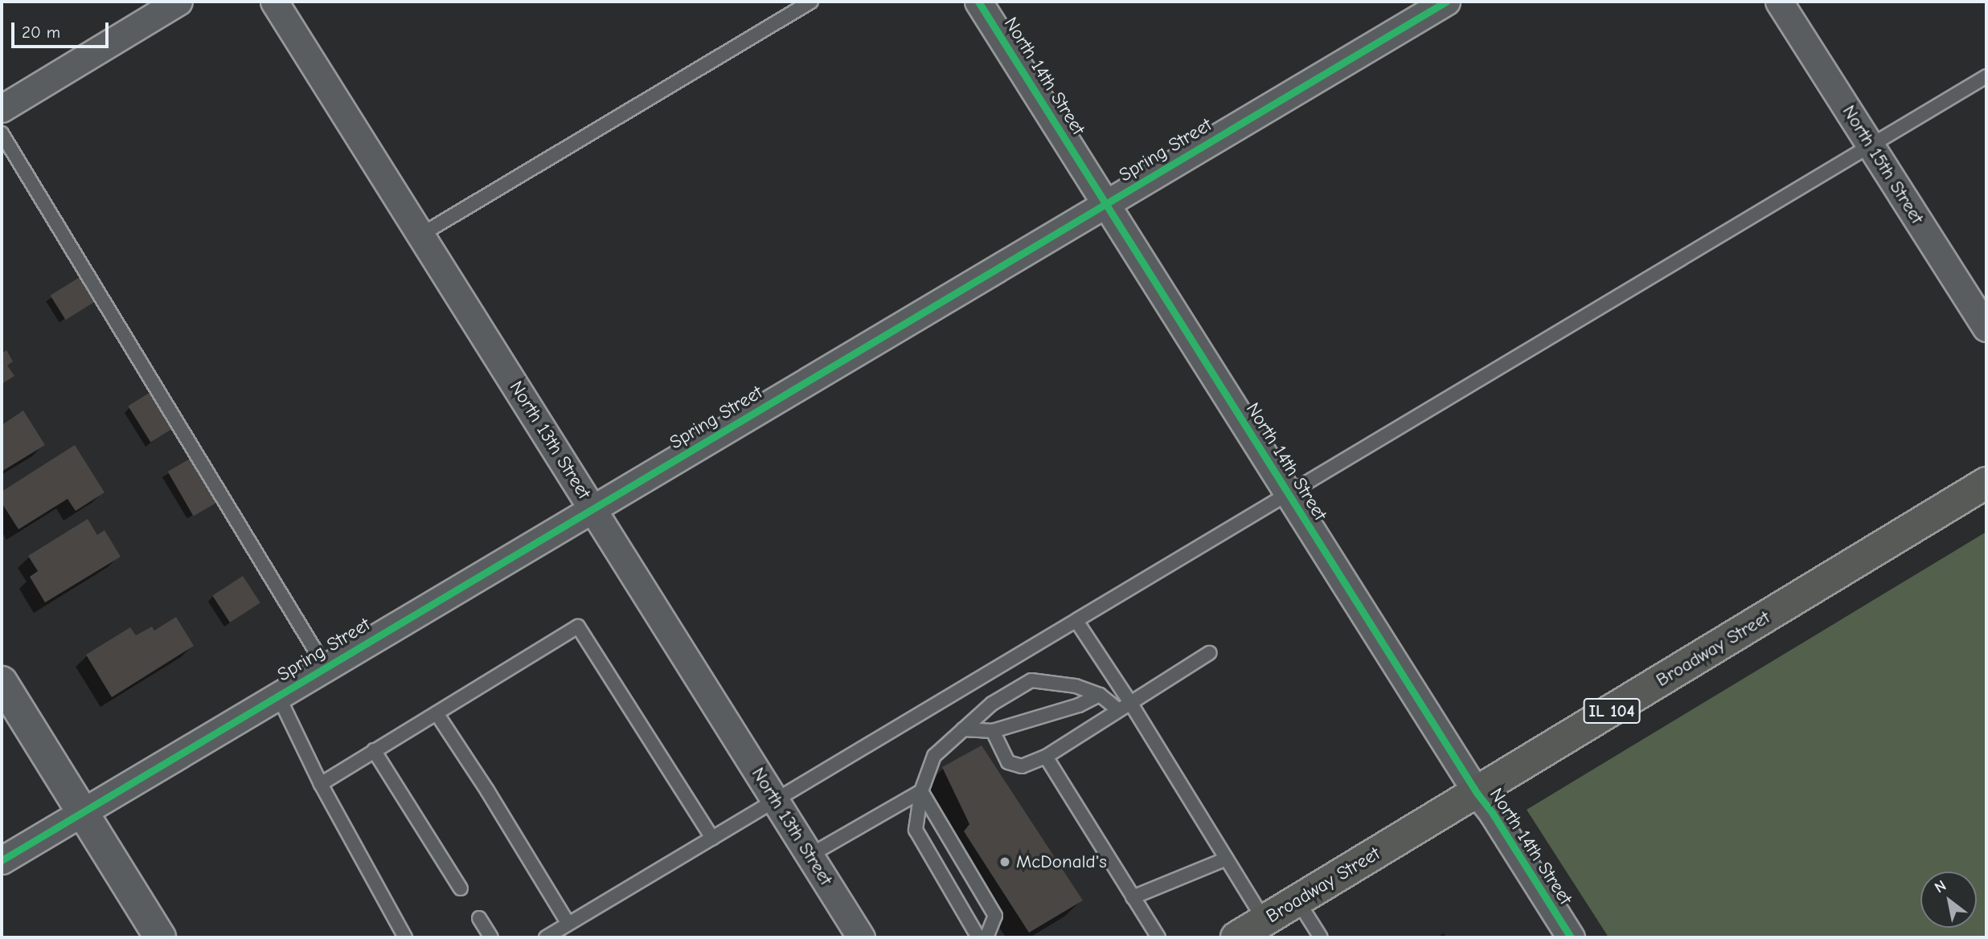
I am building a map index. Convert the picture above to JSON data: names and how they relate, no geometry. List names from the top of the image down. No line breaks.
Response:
{"streets":{"main road":["Broadway Street","IL 104"],"street":["North 14th Street","Spring Street","North 15th Street","North 13th Street"]},"crossings":[["North 14th Street","Spring Street"],["North 14th Street","Broadway Street"],["Spring Street","North 13th Street"]],"places":["McDonald's"],"scale_bar":"20 m","north":"top left"}
